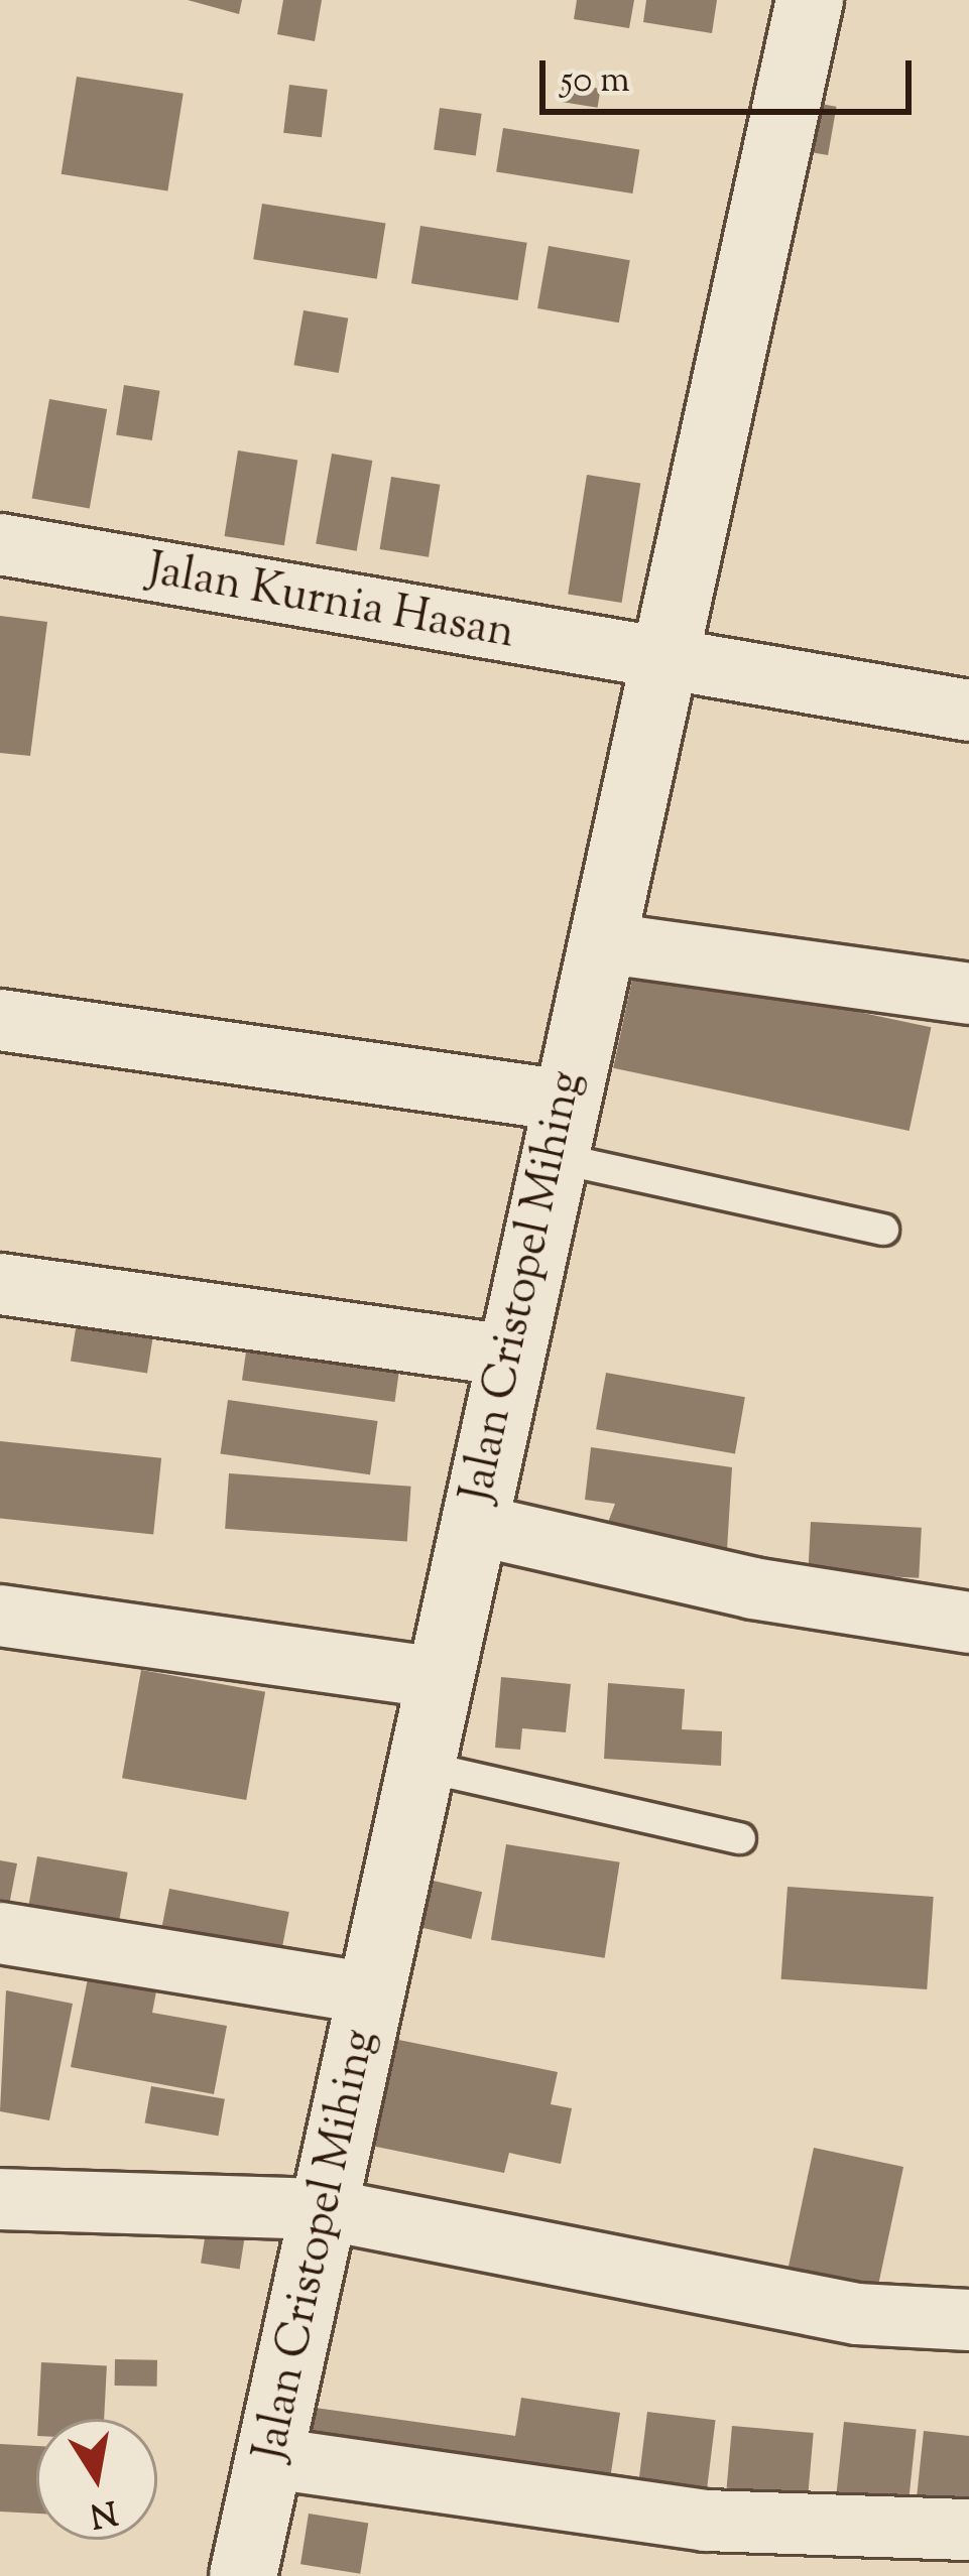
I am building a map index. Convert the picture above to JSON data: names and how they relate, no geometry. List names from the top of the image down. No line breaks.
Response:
{"streets":{"street":["Jalan Kurnia Hasan","Jalan Cristopel Mihing"]},"crossings":[["Jalan Kurnia Hasan","Jalan Cristopel Mihing"]],"scale_bar":"50 m","north":"bottom"}
